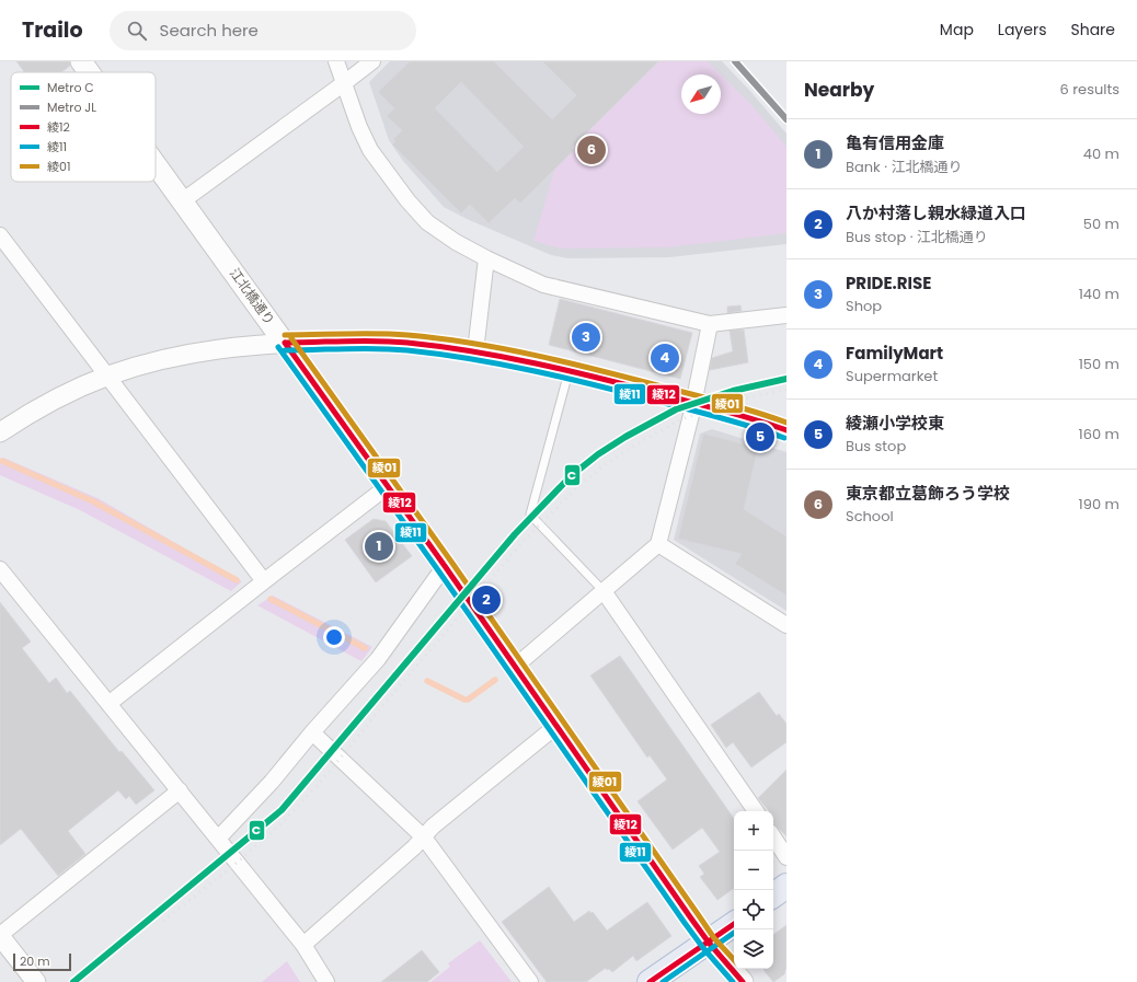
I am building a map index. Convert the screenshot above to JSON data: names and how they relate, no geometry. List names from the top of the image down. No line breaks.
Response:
{"streets":{"main road":["江北橋通り"]},"lines":["metro line JL","transit line 綾01","transit line 綾12","transit line 綾11","metro line C"],"legend":["Metro C","Metro JL","綾12","綾11","綾01"],"scale_bar":"20 m","north":"bottom left","page":{"header":"Trailo","search":"Search here","nav":["Map","Layers","Share"],"heading":["Nearby","6 results"],"list":[{"mark":"1","name":"亀有信用金庫","note":"Bank · 江北橋通り","value":"40 m"},{"mark":"2","name":"八か村落し親水緑道入口","note":"Bus stop · 江北橋通り","value":"50 m"},{"mark":"3","name":"PRIDE.RISE","note":"Shop","value":"140 m"},{"mark":"4","name":"FamilyMart","note":"Supermarket","value":"150 m"},{"mark":"5","name":"綾瀬小学校東","note":"Bus stop","value":"160 m"},{"mark":"6","name":"東京都立葛飾ろう学校","note":"School","value":"190 m"}],"pins":["6","3","4","5","1","2"],"map_buttons":["+","−"],"scale":"20 m"}}
